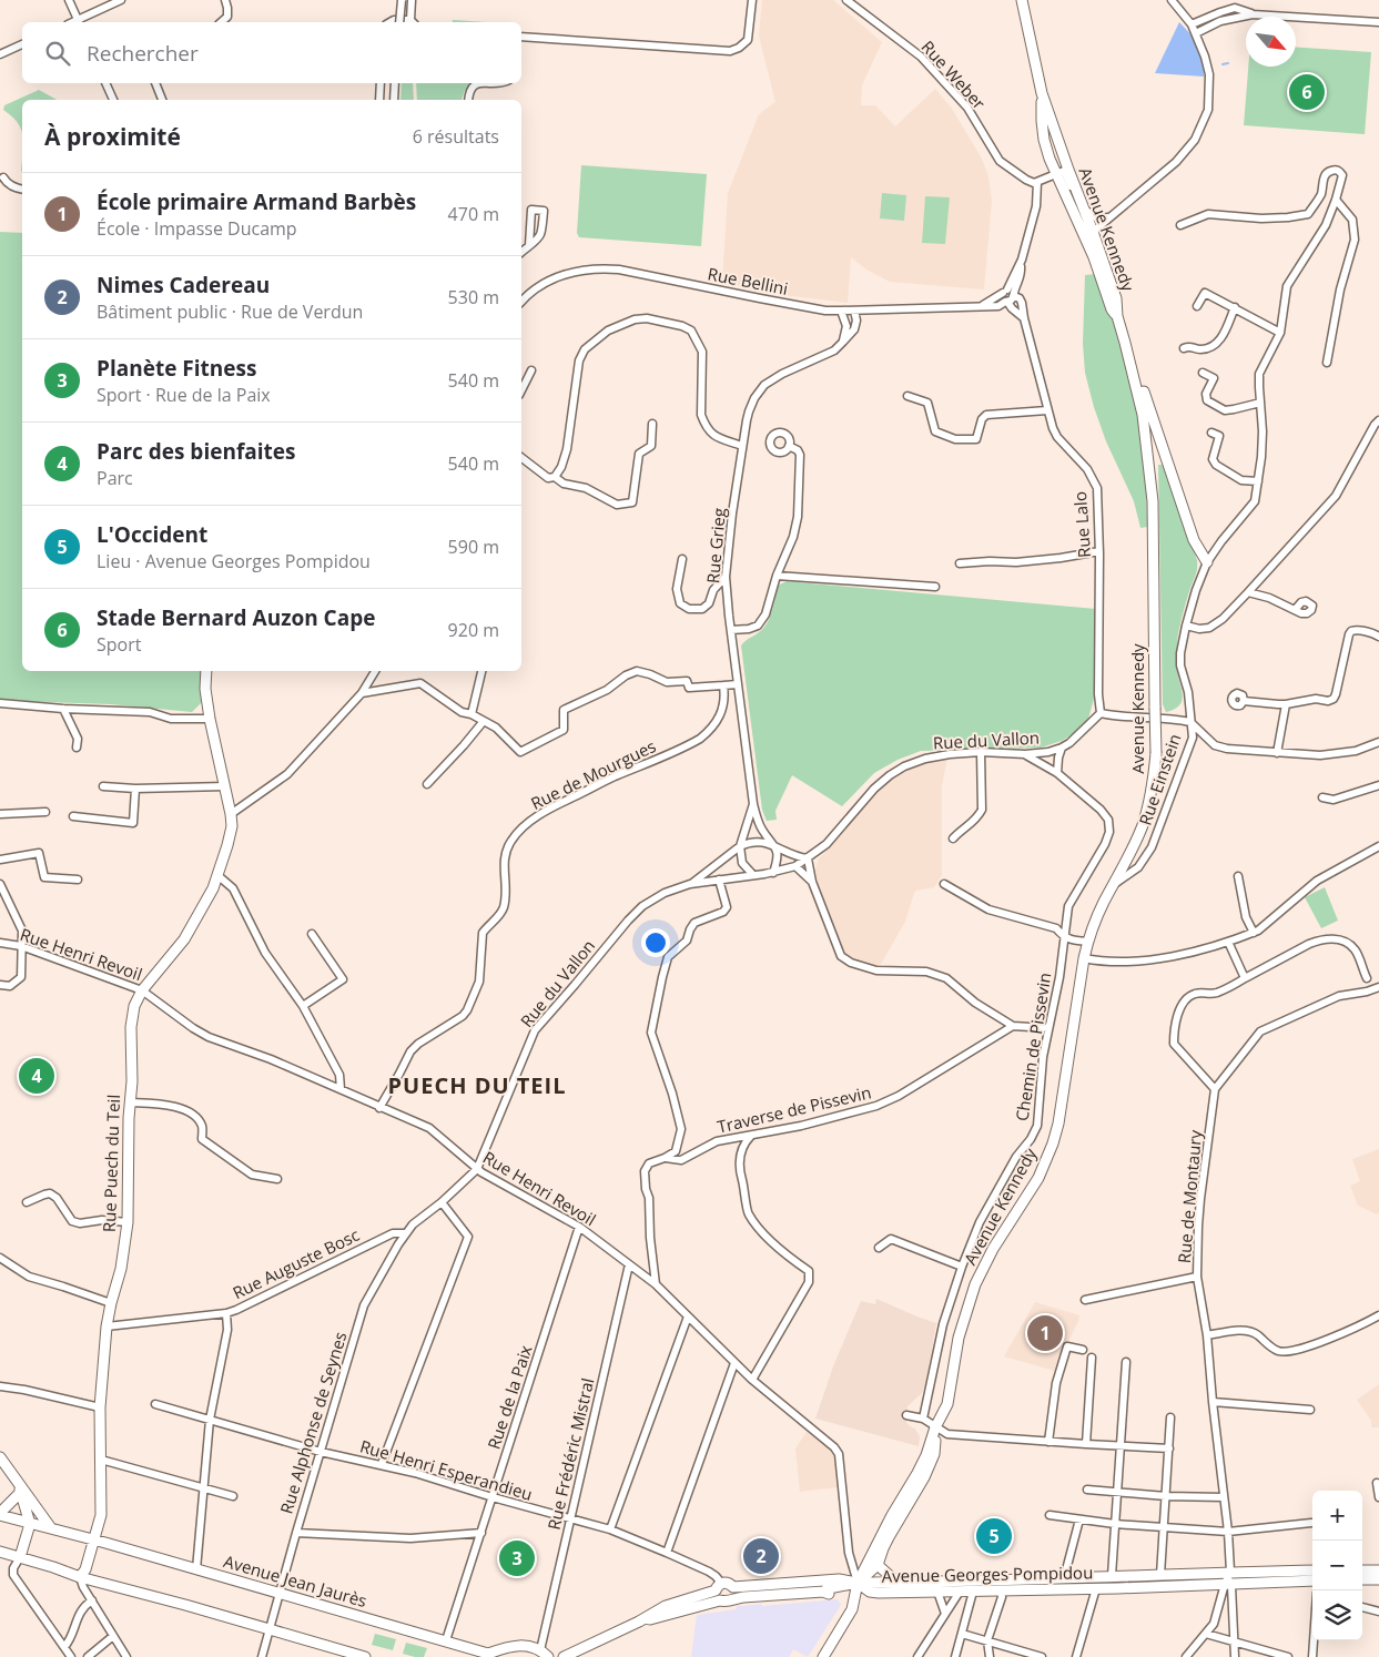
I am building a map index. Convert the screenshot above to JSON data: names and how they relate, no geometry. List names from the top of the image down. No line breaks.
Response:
{"streets":{"main road":["Avenue Kennedy","Rue Puech du Teil","Avenue Georges Pompidou","Avenue Jean Jaurès"],"street":["Rue Weber","Rue Bellini","Rue Lalo","Rue Grieg","Rue du Vallon","Rue de Mourgues","Rue Einstein","Rue Henri Revoil","Chemin de Pissevin","Traverse de Pissevin","Rue de Montaury","Rue Auguste Bosc","Rue de la Paix","Rue Alphonse de Seynes","Rue Frédéric Mistral","Rue Henri Esperandieu"]},"crossings":[["Avenue Kennedy","Rue Einstein"],["Avenue Kennedy","Rue Henri Revoil"],["Avenue Kennedy","Avenue Georges Pompidou"],["Rue Bellini","Rue Lalo"],["Rue Bellini","Rue Grieg"],["Rue Lalo","Rue du Vallon"],["Rue Grieg","Rue du Vallon"],["Rue du Vallon","Rue Henri Revoil"],["Rue du Vallon","Chemin de Pissevin"],["Rue de Mourgues","Rue Henri Revoil"],["Rue Henri Revoil","Rue Puech du Teil"],["Rue Henri Revoil","Rue de la Paix"],["Rue Henri Revoil","Rue Frédéric Mistral"],["Rue Henri Revoil","Avenue Georges Pompidou"],["Rue Puech du Teil","Avenue Jean Jaurès"],["Rue de Montaury","Avenue Georges Pompidou"],["Rue Auguste Bosc","Rue Alphonse de Seynes"],["Rue Auguste Bosc","Rue Henri Esperandieu"],["Rue Auguste Bosc","Avenue Jean Jaurès"],["Rue de la Paix","Rue Henri Esperandieu"],["Rue de la Paix","Avenue Jean Jaurès"],["Rue Alphonse de Seynes","Rue Henri Esperandieu"],["Rue Alphonse de Seynes","Avenue Jean Jaurès"],["Rue Frédéric Mistral","Rue Henri Esperandieu"]],"districts":["PUECH DU TEIL"],"north":"bottom right","page":{"search":"Rechercher","pins":["6","4","1","5","2","3"],"heading":["À proximité","6 résultats"],"list":[{"mark":"1","name":"École primaire Armand Barbès","note":"École · Impasse Ducamp","value":"470 m"},{"mark":"2","name":"Nimes Cadereau","note":"Bâtiment public · Rue de Verdun","value":"530 m"},{"mark":"3","name":"Planète Fitness","note":"Sport · Rue de la Paix","value":"540 m"},{"mark":"4","name":"Parc des bienfaites","note":"Parc","value":"540 m"},{"mark":"5","name":"L'Occident","note":"Lieu · Avenue Georges Pompidou","value":"590 m"},{"mark":"6","name":"Stade Bernard Auzon Cape","note":"Sport","value":"920 m"}],"map_buttons":["+","−"]}}
